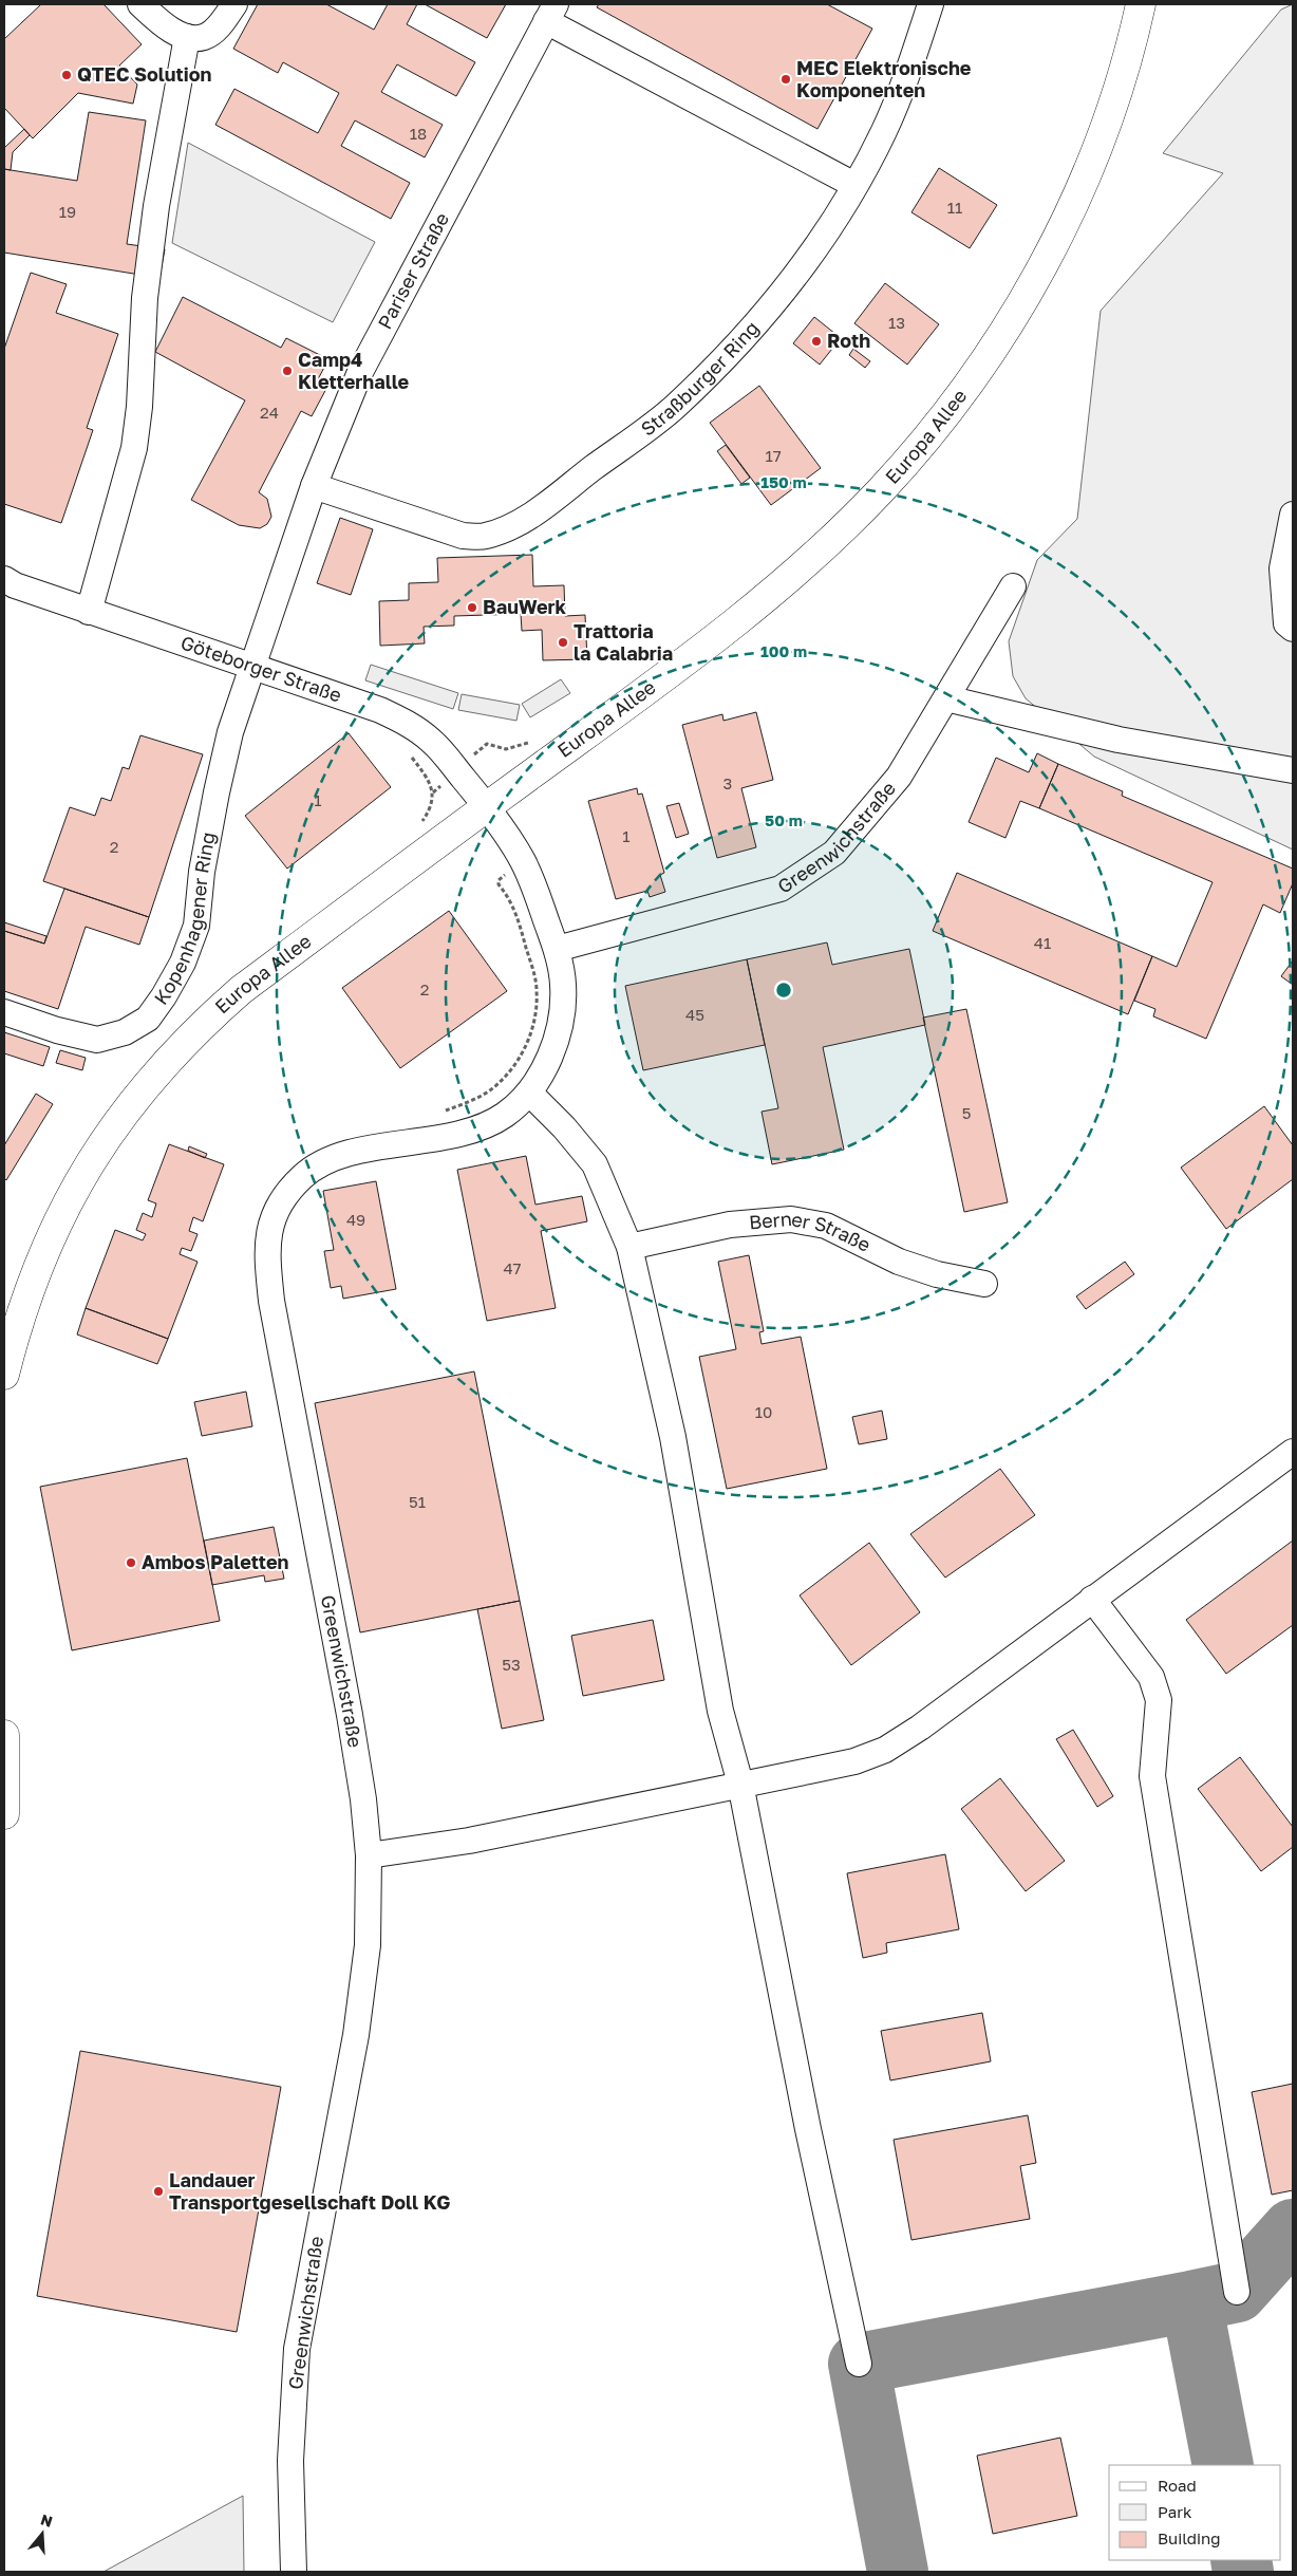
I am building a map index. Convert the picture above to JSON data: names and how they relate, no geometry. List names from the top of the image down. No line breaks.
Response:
{"streets":{"main road":["Europa Allee"],"street":["Pariser Straße","Straßburger Ring","Göteborger Straße","Greenwichstraße","Kopenhagener Ring","Berner Straße"]},"crossings":[["Pariser Straße","Straßburger Ring"],["Pariser Straße","Göteborger Straße"],["Pariser Straße","Kopenhagener Ring"],["Europa Allee","Göteborger Straße"],["Europa Allee","Greenwichstraße"],["Göteborger Straße","Greenwichstraße"],["Göteborger Straße","Kopenhagener Ring"]],"places":["QTEC Solution","MEC Elektronische Komponenten","Roth","Camp4 Kletterhalle","BauWerk","Trattoria la Calabria","Ambos Paletten","Landauer Transportgesellschaft Doll KG"],"house_numbers":["18","11","19","13","24","17","3","1","1","2","41","2","45","5","49","47","10","51","53"],"legend":["Road","Park","Building"],"north":"top","rings":["150 m","100 m","50 m"]}
